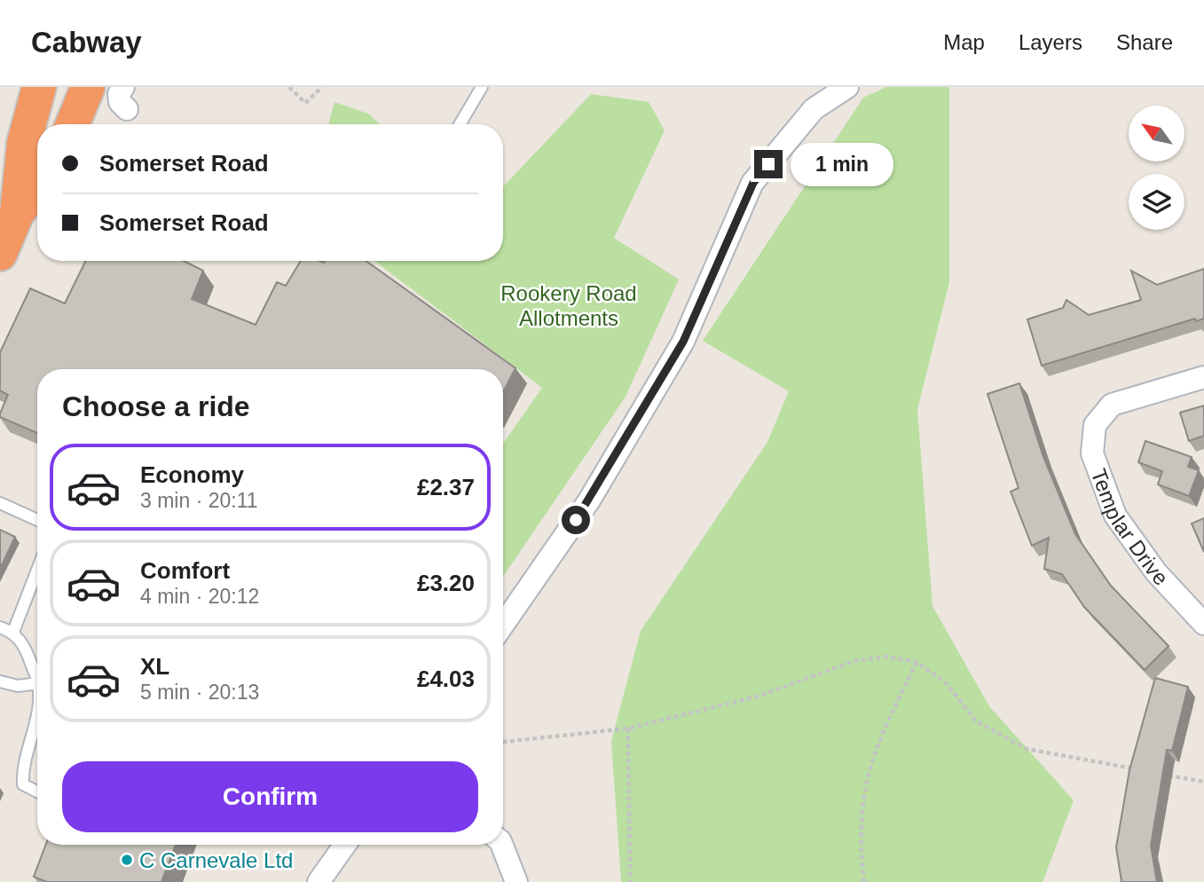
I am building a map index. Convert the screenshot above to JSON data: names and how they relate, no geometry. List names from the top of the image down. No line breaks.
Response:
{"streets":{"street":["Templar Drive"]},"parks":["Rookery Road Allotments"],"places":["C Carnevale Ltd"],"north":"top left","page":{"header":"Cabway","nav":["Map","Layers","Share"],"banner":["Somerset Road","Somerset Road"],"bubble":"1 min","heading":"Choose a ride","list":[{"name":"Economy","note":"3 min · 20:11","value":"£2.37"},{"name":"Comfort","note":"4 min · 20:12","value":"£3.20"},{"name":"XL","note":"5 min · 20:13","value":"£4.03"}],"buttons":"Confirm"}}
